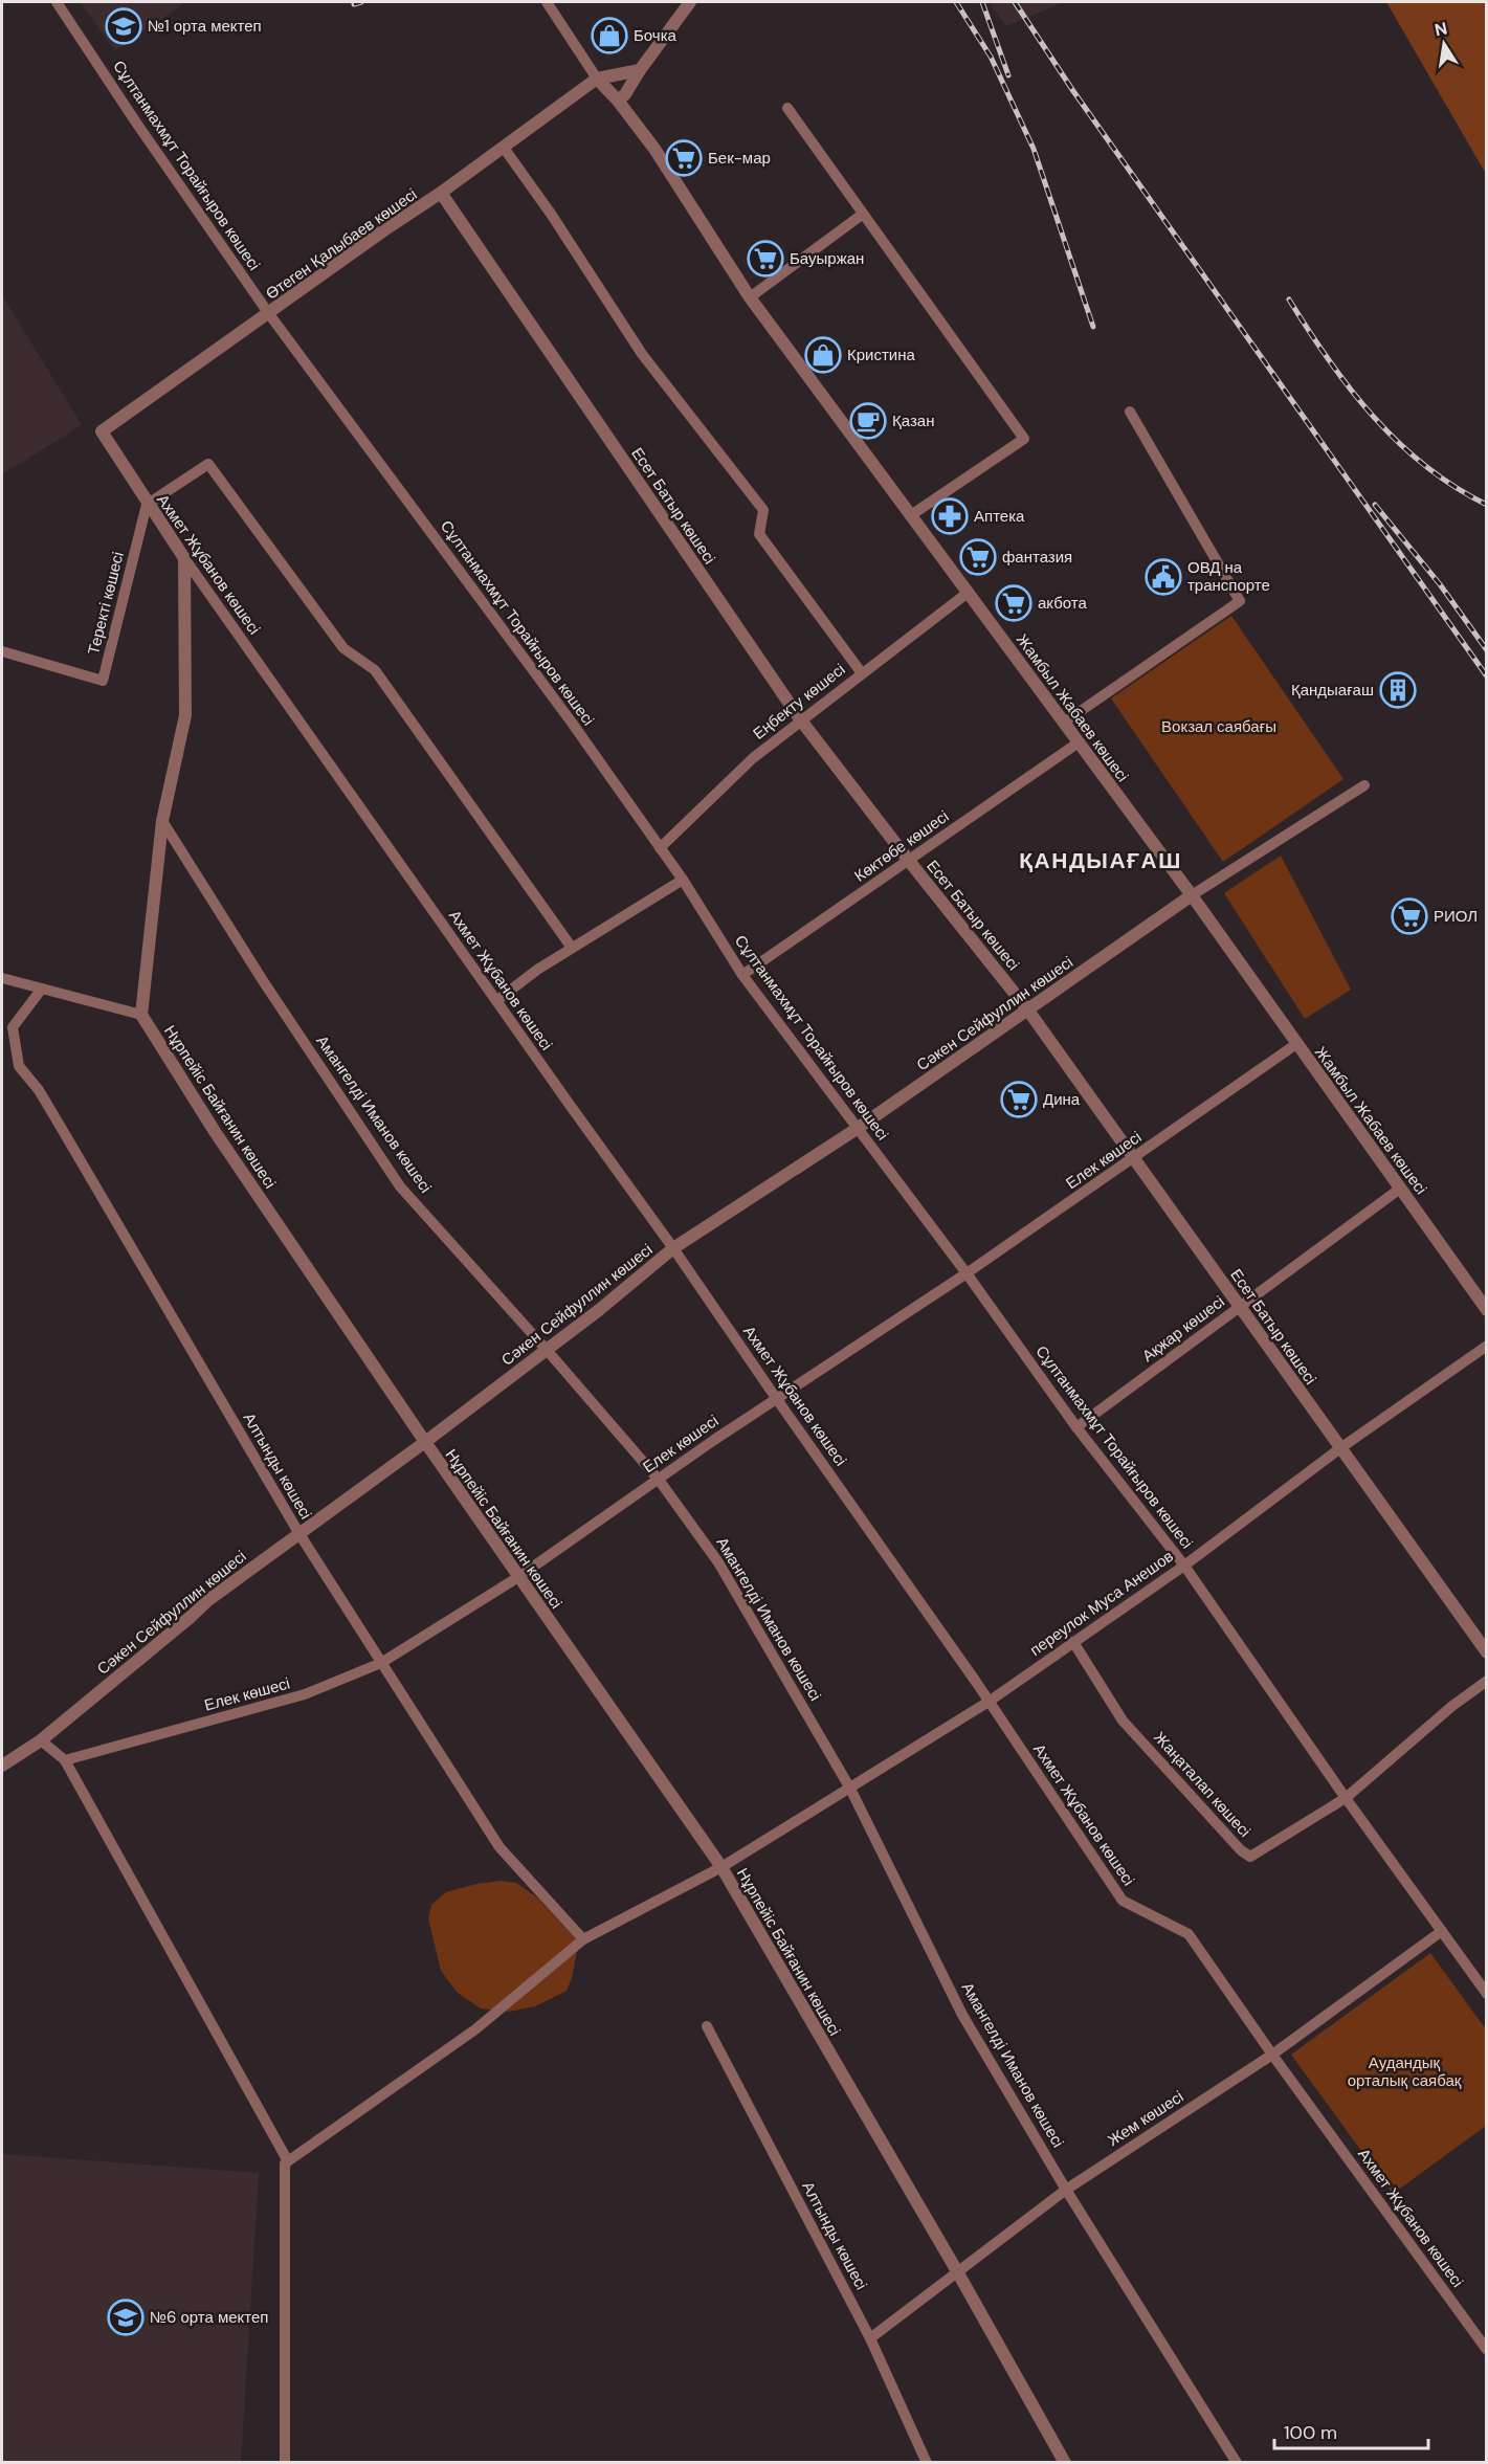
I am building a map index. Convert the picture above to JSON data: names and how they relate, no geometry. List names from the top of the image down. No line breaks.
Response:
{"streets":{"street":["Сұлтанмахмұт Торайғыров көшесі","Өтеген Қалыбаев көшесі","Есет Батыр көшесі","Ахмет Жұбанов көшесі","Теректі көшесі","Еңбекту көшесі","Жамбыл Жабаев көшесі","Көктөбе көшесі","Сәкен Сейфуллин көшесі","Нұрпейіс Байғанин көшесі","Амангелді Иманов көшесі","Елек көшесі","Ақжар көшесі","Алтынды көшесі","переулок Муса Анешов","Жаңаталап көшесі","Жем көшесі"]},"crossings":[["Сұлтанмахмұт Торайғыров көшесі","Өтеген Қалыбаев көшесі"],["Сұлтанмахмұт Торайғыров көшесі","Еңбекту көшесі"],["Сұлтанмахмұт Торайғыров көшесі","Көктөбе көшесі"],["Сұлтанмахмұт Торайғыров көшесі","Сәкен Сейфуллин көшесі"],["Сұлтанмахмұт Торайғыров көшесі","Елек көшесі"],["Сұлтанмахмұт Торайғыров көшесі","Ақжар көшесі"],["Сұлтанмахмұт Торайғыров көшесі","переулок Муса Анешов"],["Сұлтанмахмұт Торайғыров көшесі","Жаңаталап көшесі"],["Сұлтанмахмұт Торайғыров көшесі","Жем көшесі"],["Өтеген Қалыбаев көшесі","Есет Батыр көшесі"],["Өтеген Қалыбаев көшесі","Ахмет Жұбанов көшесі"],["Өтеген Қалыбаев көшесі","Жамбыл Жабаев көшесі"],["Есет Батыр көшесі","Еңбекту көшесі"],["Есет Батыр көшесі","Көктөбе көшесі"],["Есет Батыр көшесі","Сәкен Сейфуллин көшесі"],["Есет Батыр көшесі","Елек көшесі"],["Есет Батыр көшесі","Ақжар көшесі"],["Есет Батыр көшесі","переулок Муса Анешов"],["Ахмет Жұбанов көшесі","Теректі көшесі"],["Ахмет Жұбанов көшесі","Сәкен Сейфуллин көшесі"],["Ахмет Жұбанов көшесі","Елек көшесі"],["Ахмет Жұбанов көшесі","переулок Муса Анешов"],["Ахмет Жұбанов көшесі","Жем көшесі"],["Еңбекту көшесі","Жамбыл Жабаев көшесі"],["Жамбыл Жабаев көшесі","Көктөбе көшесі"],["Жамбыл Жабаев көшесі","Сәкен Сейфуллин көшесі"],["Жамбыл Жабаев көшесі","Елек көшесі"],["Жамбыл Жабаев көшесі","Ақжар көшесі"],["Сәкен Сейфуллин көшесі","Нұрпейіс Байғанин көшесі"],["Сәкен Сейфуллин көшесі","Амангелді Иманов көшесі"],["Сәкен Сейфуллин көшесі","Алтынды көшесі"],["Нұрпейіс Байғанин көшесі","Елек көшесі"],["Нұрпейіс Байғанин көшесі","переулок Муса Анешов"],["Нұрпейіс Байғанин көшесі","Жем көшесі"],["Амангелді Иманов көшесі","Елек көшесі"],["Амангелді Иманов көшесі","переулок Муса Анешов"],["Амангелді Иманов көшесі","Жем көшесі"],["Елек көшесі","Алтынды көшесі"],["Алтынды көшесі","переулок Муса Анешов"],["Алтынды көшесі","Жем көшесі"],["переулок Муса Анешов","Жаңаталап көшесі"]],"districts":["ҚАНДЫАҒАШ"],"parks":["Вокзал саябағы","Аудандық орталық саябақ"],"places":{"school or university":["№1 орта мектеп","№6 орта мектеп"],"shop":["Бочка","Кристина"],"supermarket":["Бек-мар","Бауыржан","фантазия","акбота","РИОЛ","Дина"],"cafe":["Қазан"],"pharmacy":["Аптека"],"public building":["ОВД на транспорте"],"building":["Қандыағаш"]},"scale_bar":"100 m","north":"top"}
